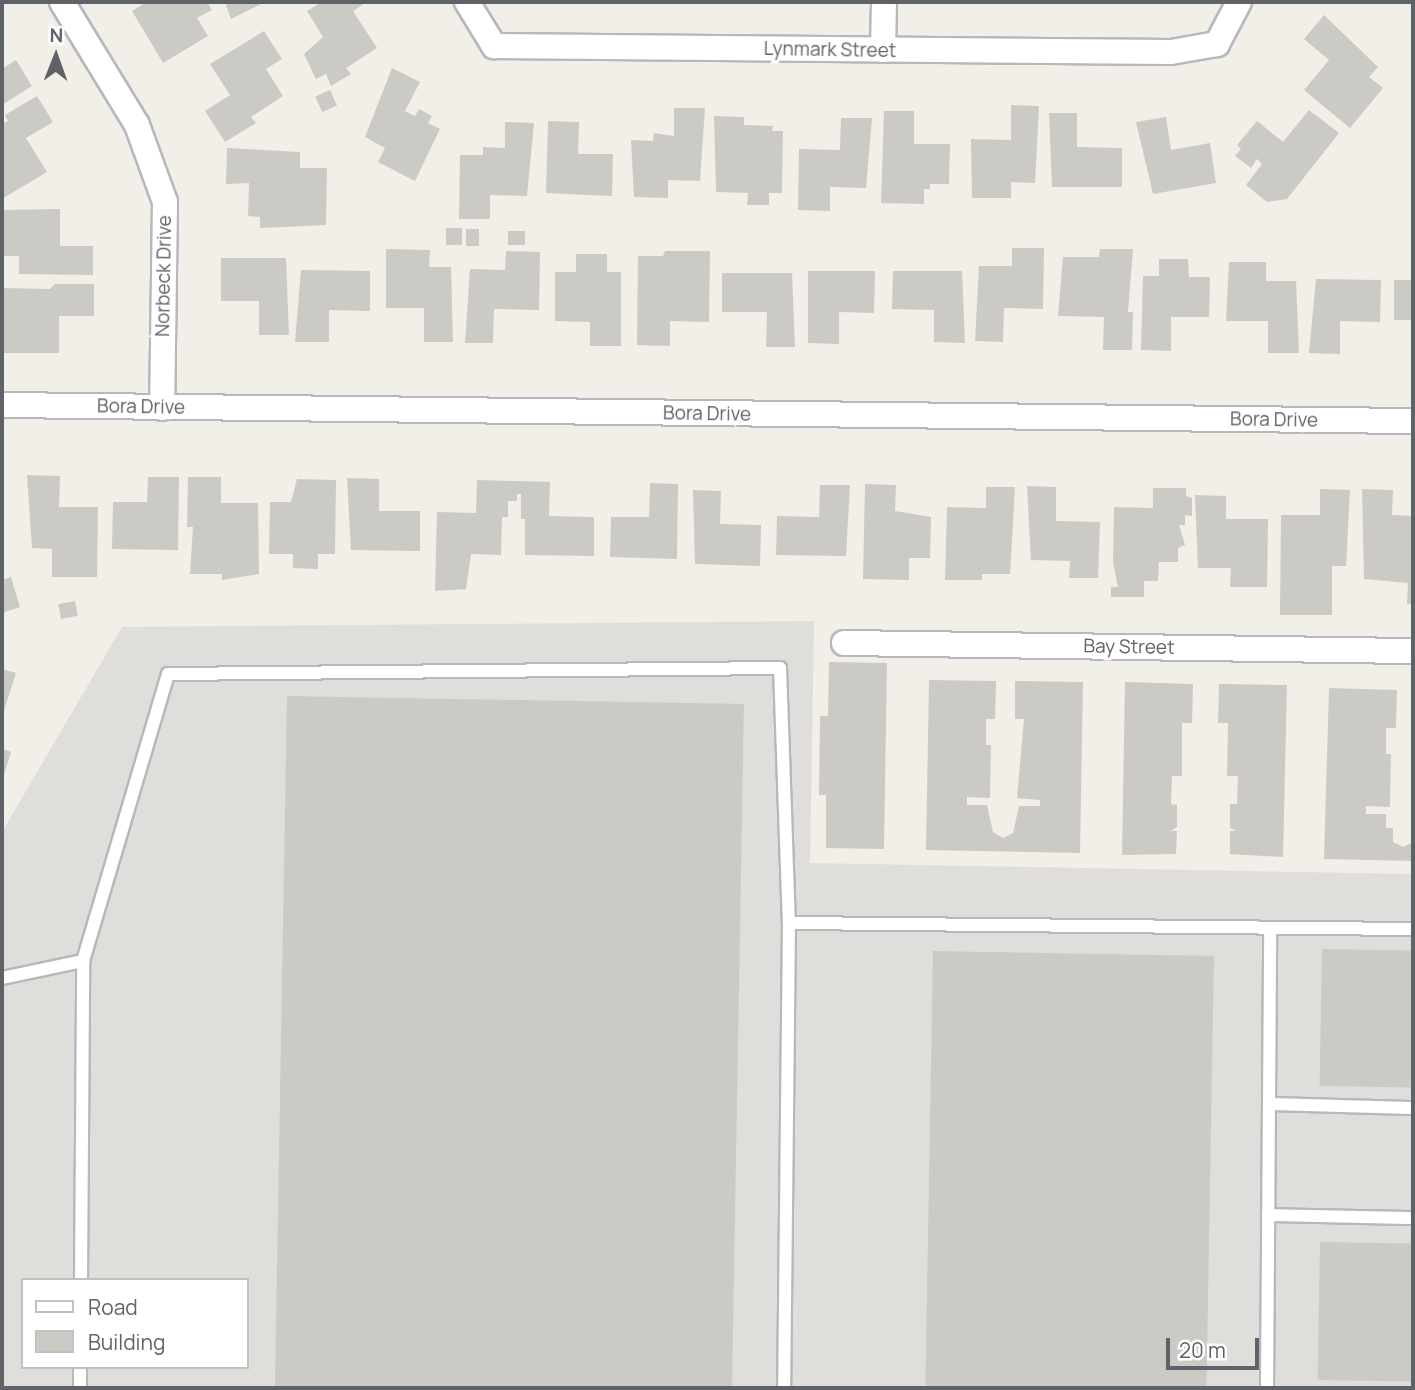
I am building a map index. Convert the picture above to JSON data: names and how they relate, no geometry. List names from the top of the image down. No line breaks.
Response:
{"streets":{"street":["Lynmark Street","Norbeck Drive","Bora Drive","Bay Street"]},"crossings":[["Norbeck Drive","Bora Drive"]],"legend":["Road","Building"],"scale_bar":"20 m","north":"top"}
